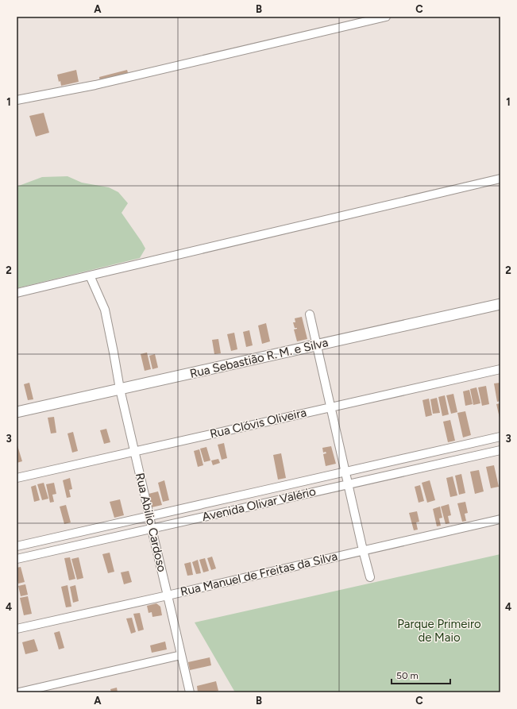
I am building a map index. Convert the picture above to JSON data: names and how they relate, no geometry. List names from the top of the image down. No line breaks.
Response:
{"streets":{"street":["Rua Sebastião R. M. e Silva","Rua Clóvis Oliveira","Avenida Olivar Valério","Rua Abilio Cardoso","Rua Manuel de Freitas da Silva"]},"crossings":[["Rua Sebastião R. M. e Silva","Rua Abilio Cardoso"],["Rua Clóvis Oliveira","Rua Abilio Cardoso"],["Avenida Olivar Valério","Rua Abilio Cardoso"],["Rua Abilio Cardoso","Rua Manuel de Freitas da Silva"]],"parks":["Parque Primeiro de Maio"],"scale_bar":"50 m","grid":{"columns":["A","B","C"],"rows":["1","2","3","4"]}}
